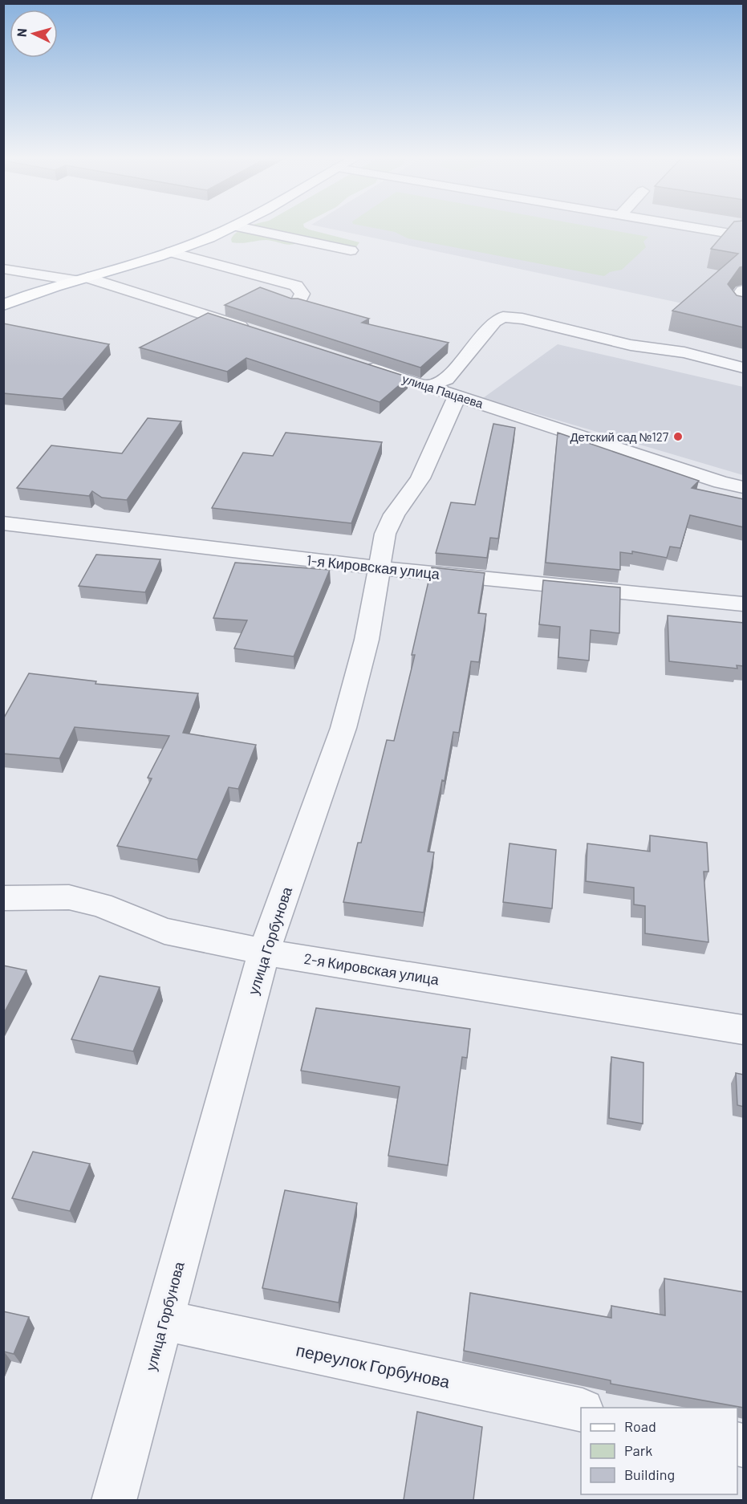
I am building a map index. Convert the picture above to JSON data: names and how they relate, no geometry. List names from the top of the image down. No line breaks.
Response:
{"streets":{"street":["улица Пацаева","1-я Кировская улица","улица Горбунова","2-я Кировская улица","переулок Горбунова"]},"crossings":[["улица Пацаева","улица Горбунова"],["1-я Кировская улица","улица Горбунова"],["улица Горбунова","2-я Кировская улица"],["улица Горбунова","переулок Горбунова"]],"places":["Детский сад №127"],"legend":["Road","Park","Building"],"north":"left"}
